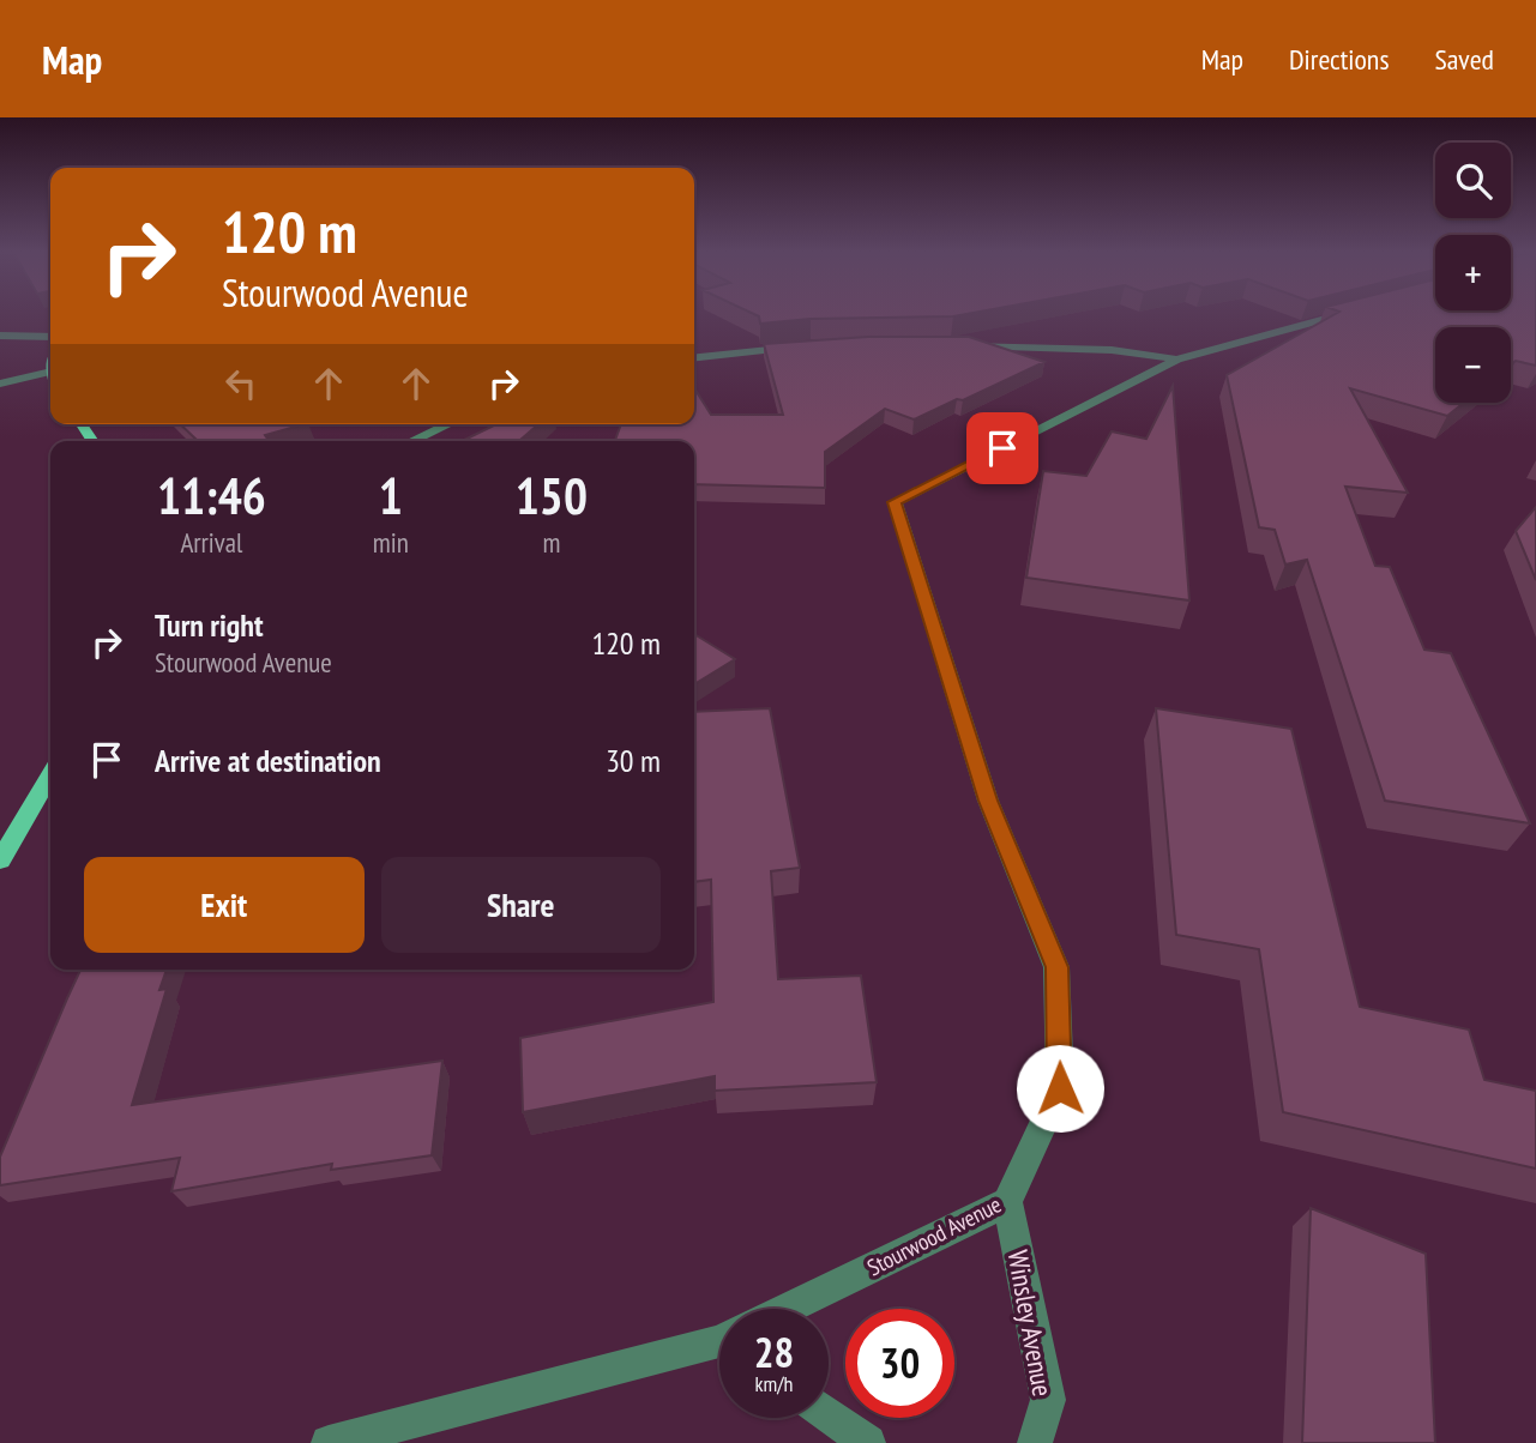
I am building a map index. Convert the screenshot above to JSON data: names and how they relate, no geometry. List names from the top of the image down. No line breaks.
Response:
{"streets":{"street":["Stourwood Avenue","Winsley Avenue"]},"crossings":[["Stourwood Avenue","Winsley Avenue"]],"page":{"header":"Map","nav":["Map","Directions","Saved"],"map_buttons":["+","−"],"turn":["120 m","Stourwood Avenue"],"eta":["11:46","Arrival","1","min","150","m"],"list":[{"name":"Turn right","note":"Stourwood Avenue","value":"120 m"},{"name":"Arrive at destination","value":"30 m"}],"buttons":["Exit","Share"],"speed":"28 km/h","limit":"30"}}
